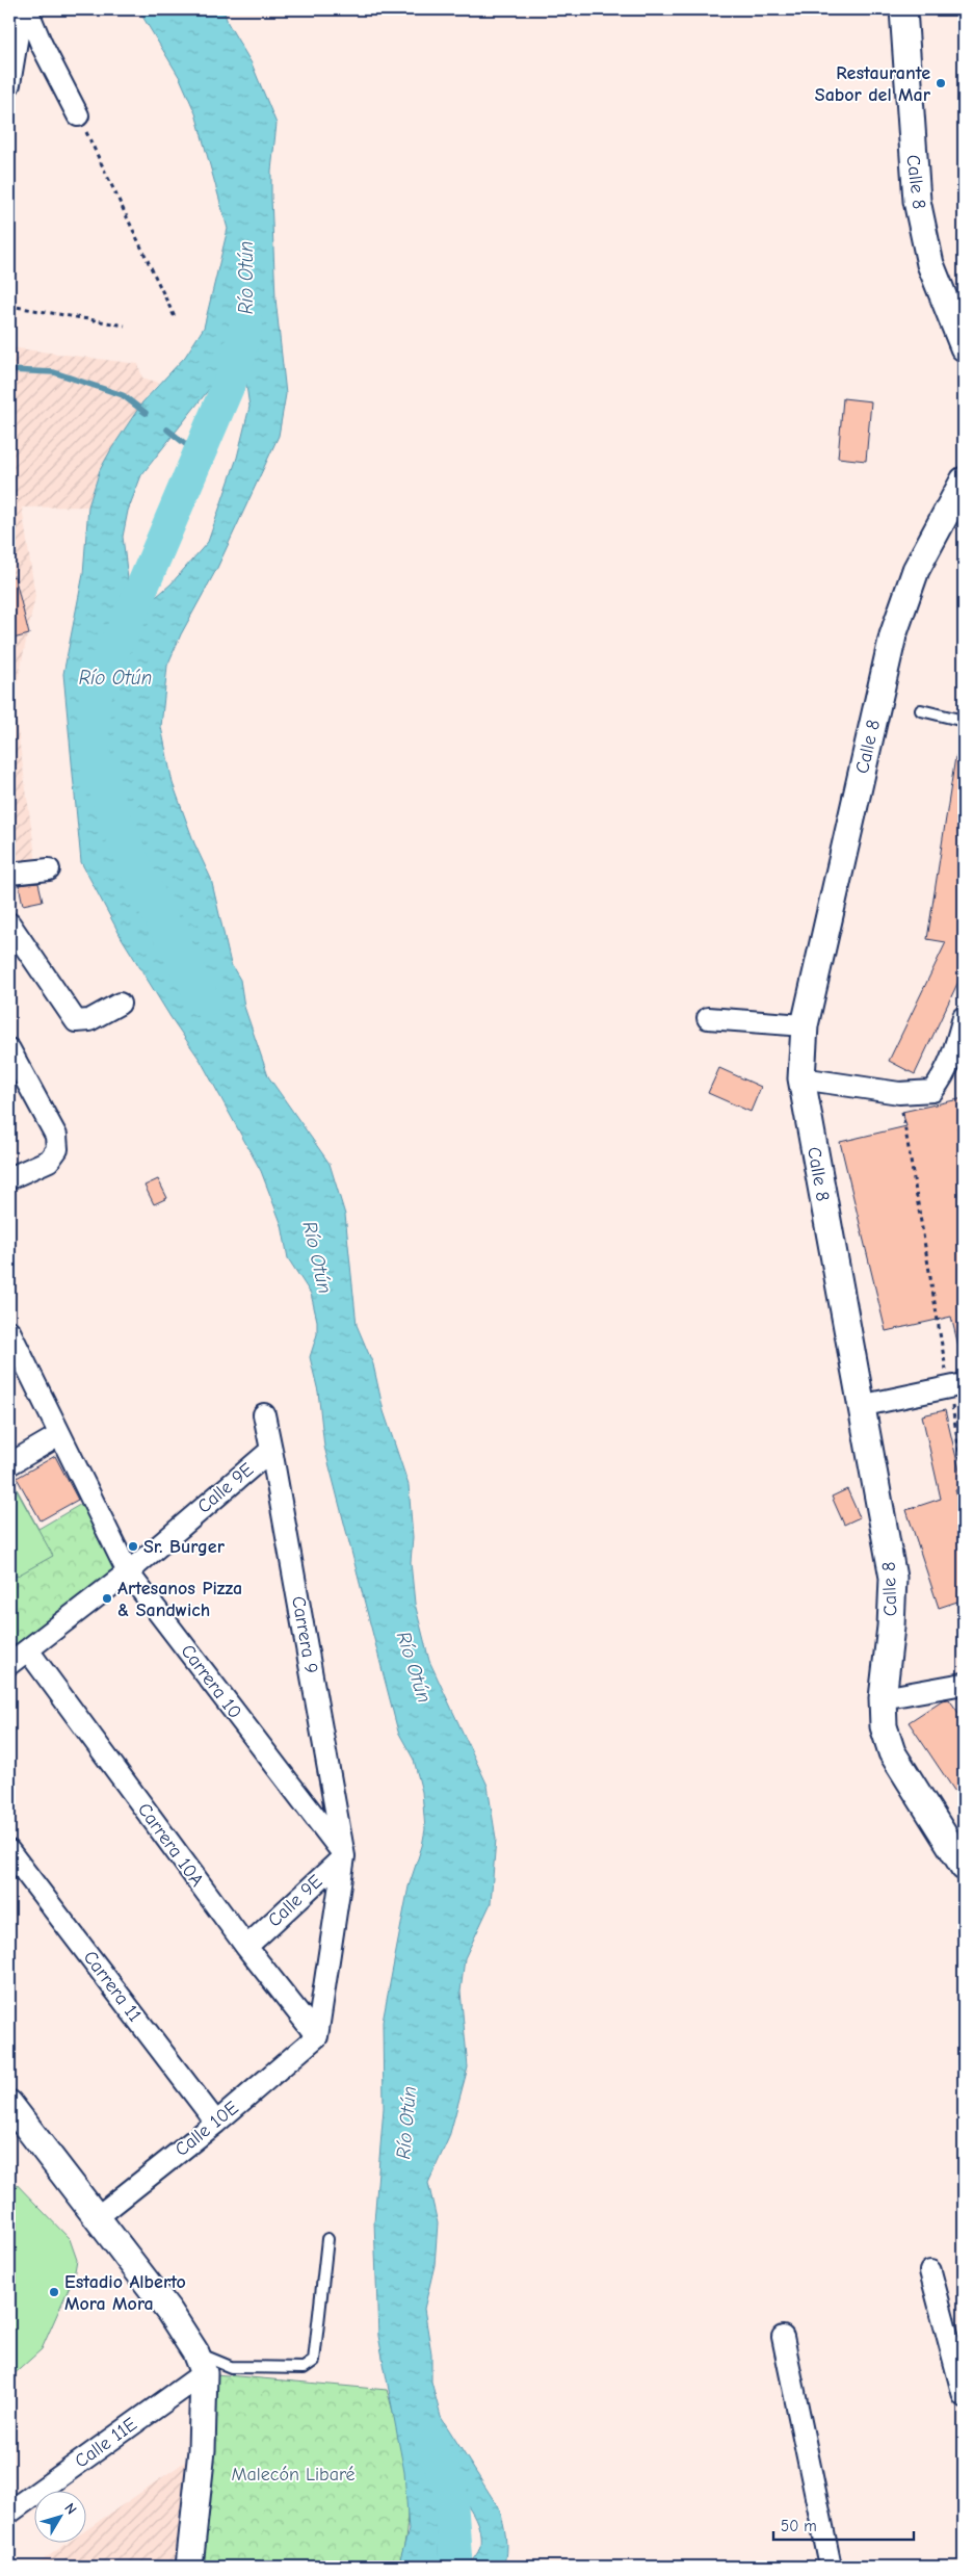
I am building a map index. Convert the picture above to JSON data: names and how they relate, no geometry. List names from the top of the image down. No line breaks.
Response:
{"streets":{"street":["Calle 8","Calle 9E","Carrera 9","Carrera 10","Carrera 10A","Carrera 11","Calle 10E","Calle 11E"]},"crossings":[["Calle 9E","Carrera 9"],["Calle 9E","Carrera 10"],["Calle 9E","Carrera 10A"],["Carrera 9","Carrera 10"],["Carrera 9","Carrera 10A"],["Carrera 9","Calle 10E"],["Carrera 10A","Calle 10E"],["Carrera 11","Calle 10E"]],"water":["Río Otún"],"parks":["Malecón Libaré"],"places":["Restaurante Sabor del Mar","Sr. Burger","Artesanos Pizza & Sandwich","Estadio Alberto Mora Mora"],"scale_bar":"50 m","north":"top right"}
